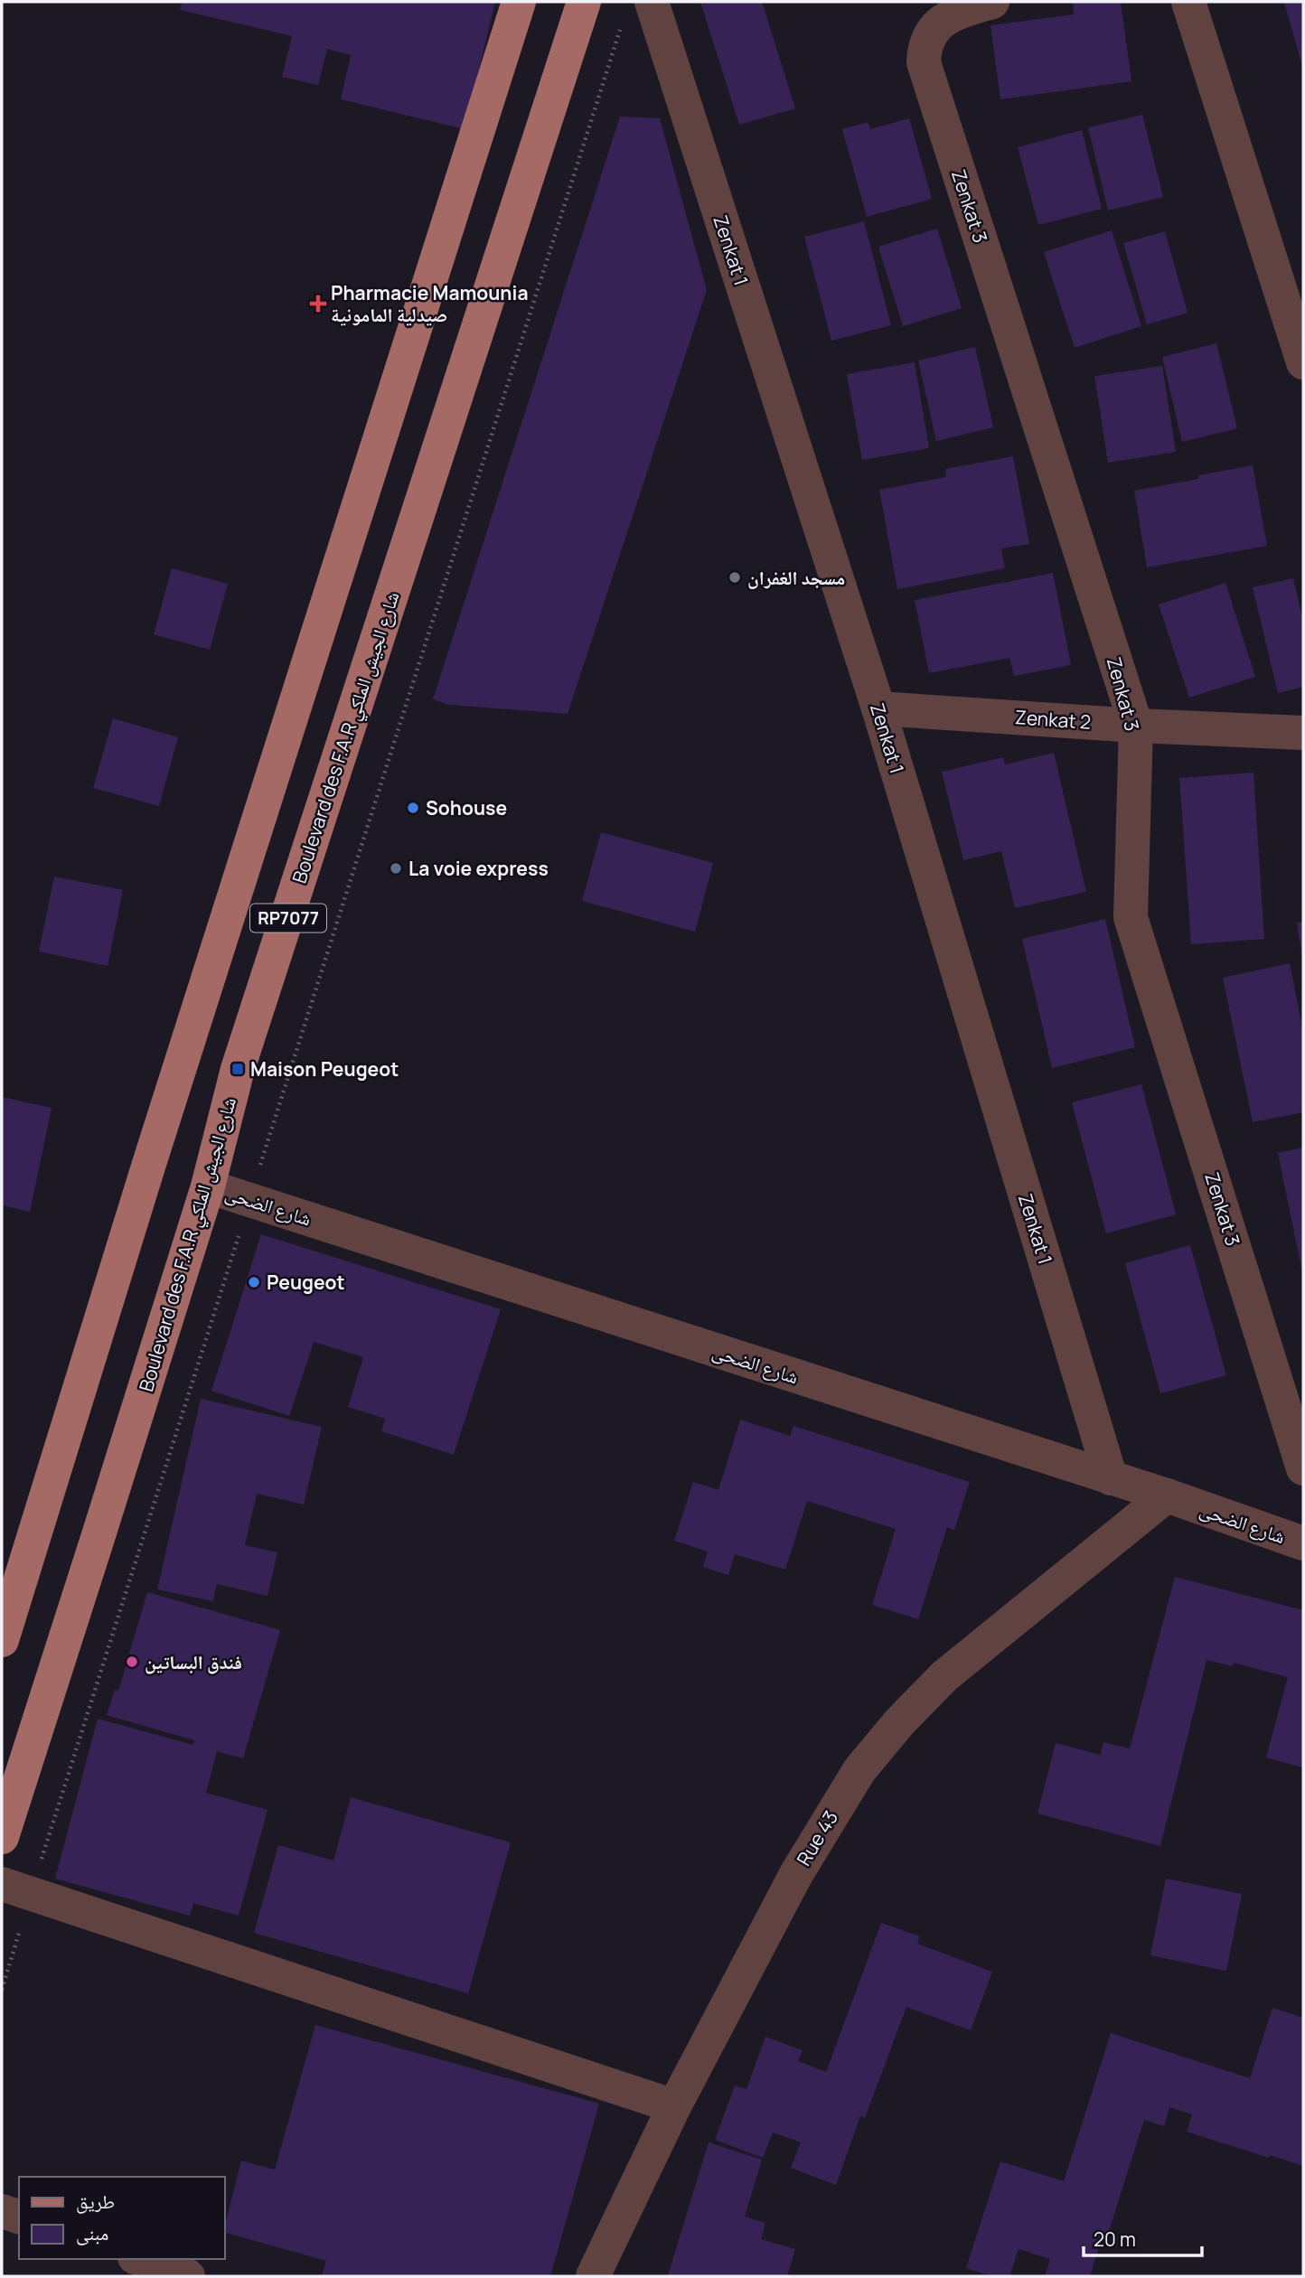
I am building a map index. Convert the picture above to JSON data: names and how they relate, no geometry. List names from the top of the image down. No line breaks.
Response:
{"streets":{"main road":["Boulevard des F.A.R شارع الجيش الملكي","RP7077"],"street":["Zenkat 3","Zenkat 1","Zenkat 2","شارع الضحى","Rue 43"]},"crossings":[["Zenkat 3","Zenkat 2"],["Zenkat 1","Zenkat 2"],["Zenkat 1","شارع الضحى"],["Boulevard des F.A.R شارع الجيش الملكي","شارع الضحى"],["شارع الضحى","Rue 43"]],"places":{"health":["Pharmacie Mamounia صيدلية المامونية"],"other":["مسجد الغفران","Sohouse","La voie express","Peugeot","فندق البساتين"],"transit":["Maison Peugeot"]},"legend":["طريق","مبنى"],"scale_bar":"20 m"}
